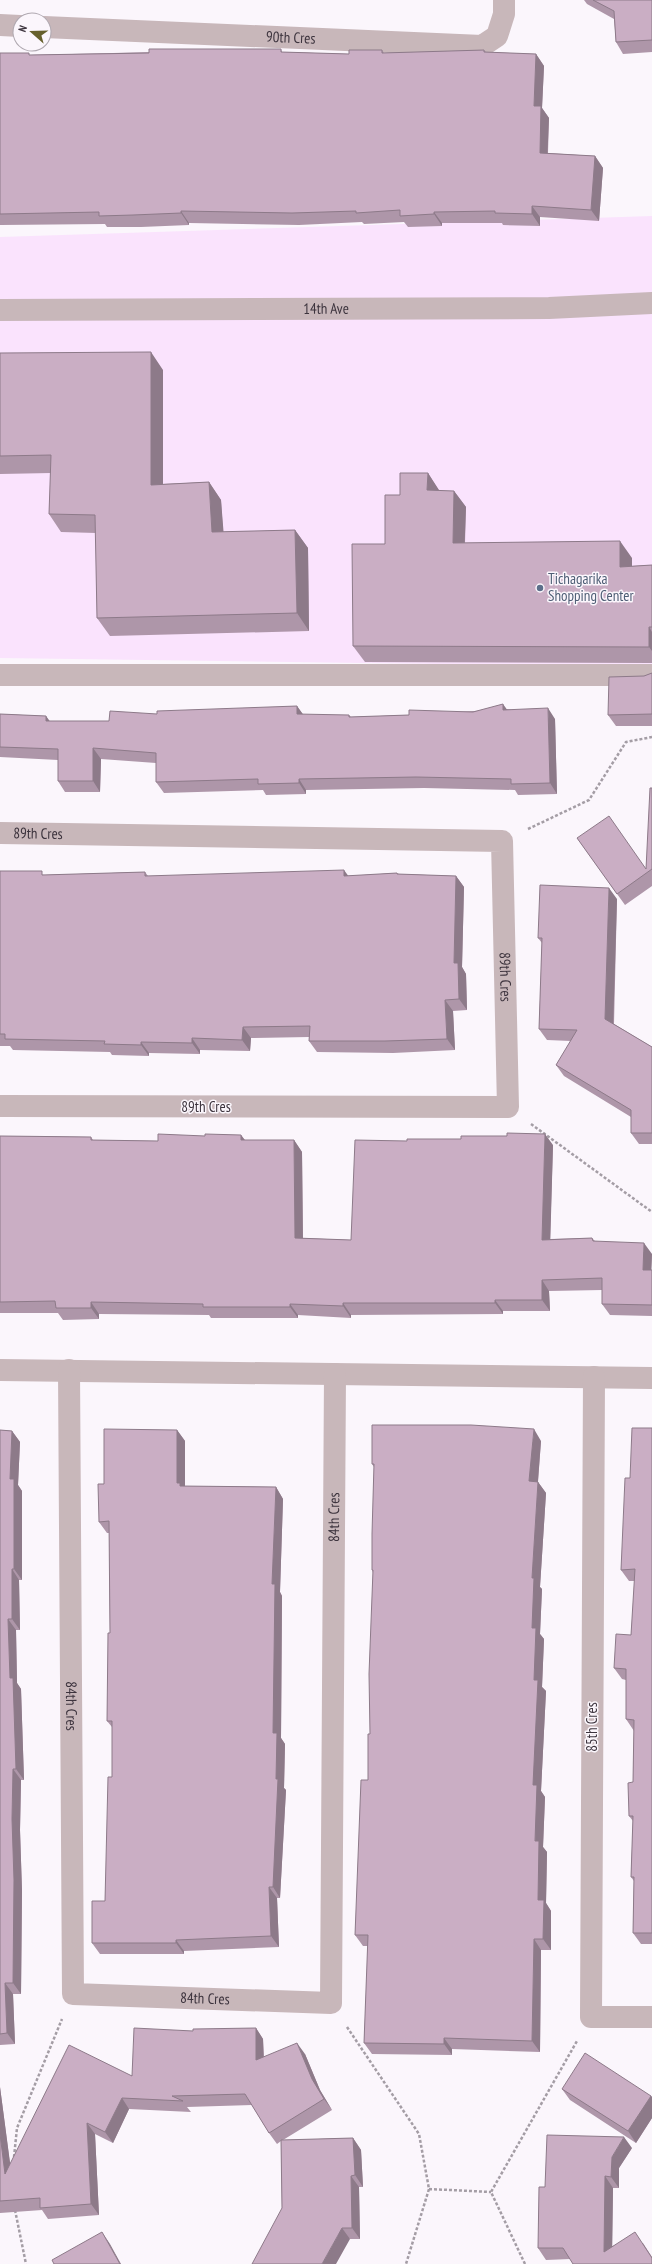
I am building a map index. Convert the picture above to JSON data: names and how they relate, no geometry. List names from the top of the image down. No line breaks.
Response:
{"streets":{"street":["90th Cres","14th Ave","89th Cres","84th Cres","85th Cres"]},"places":["Tichagarika Shopping Center"],"north":"left"}
